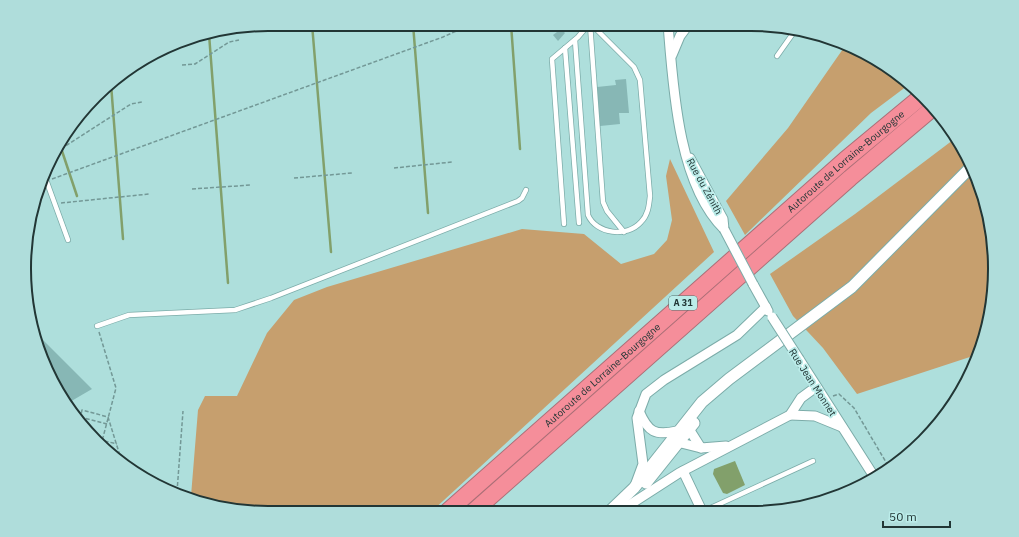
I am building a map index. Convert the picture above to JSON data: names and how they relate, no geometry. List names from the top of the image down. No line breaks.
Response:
{"streets":{"highway":["Autoroute de Lorraine-Bourgogne","A 31"],"street":["Rue du Zénith","Rue Jean Monnet"]},"crossings":[["Rue du Zénith","Rue Jean Monnet"]],"scale_bar":"50 m"}
